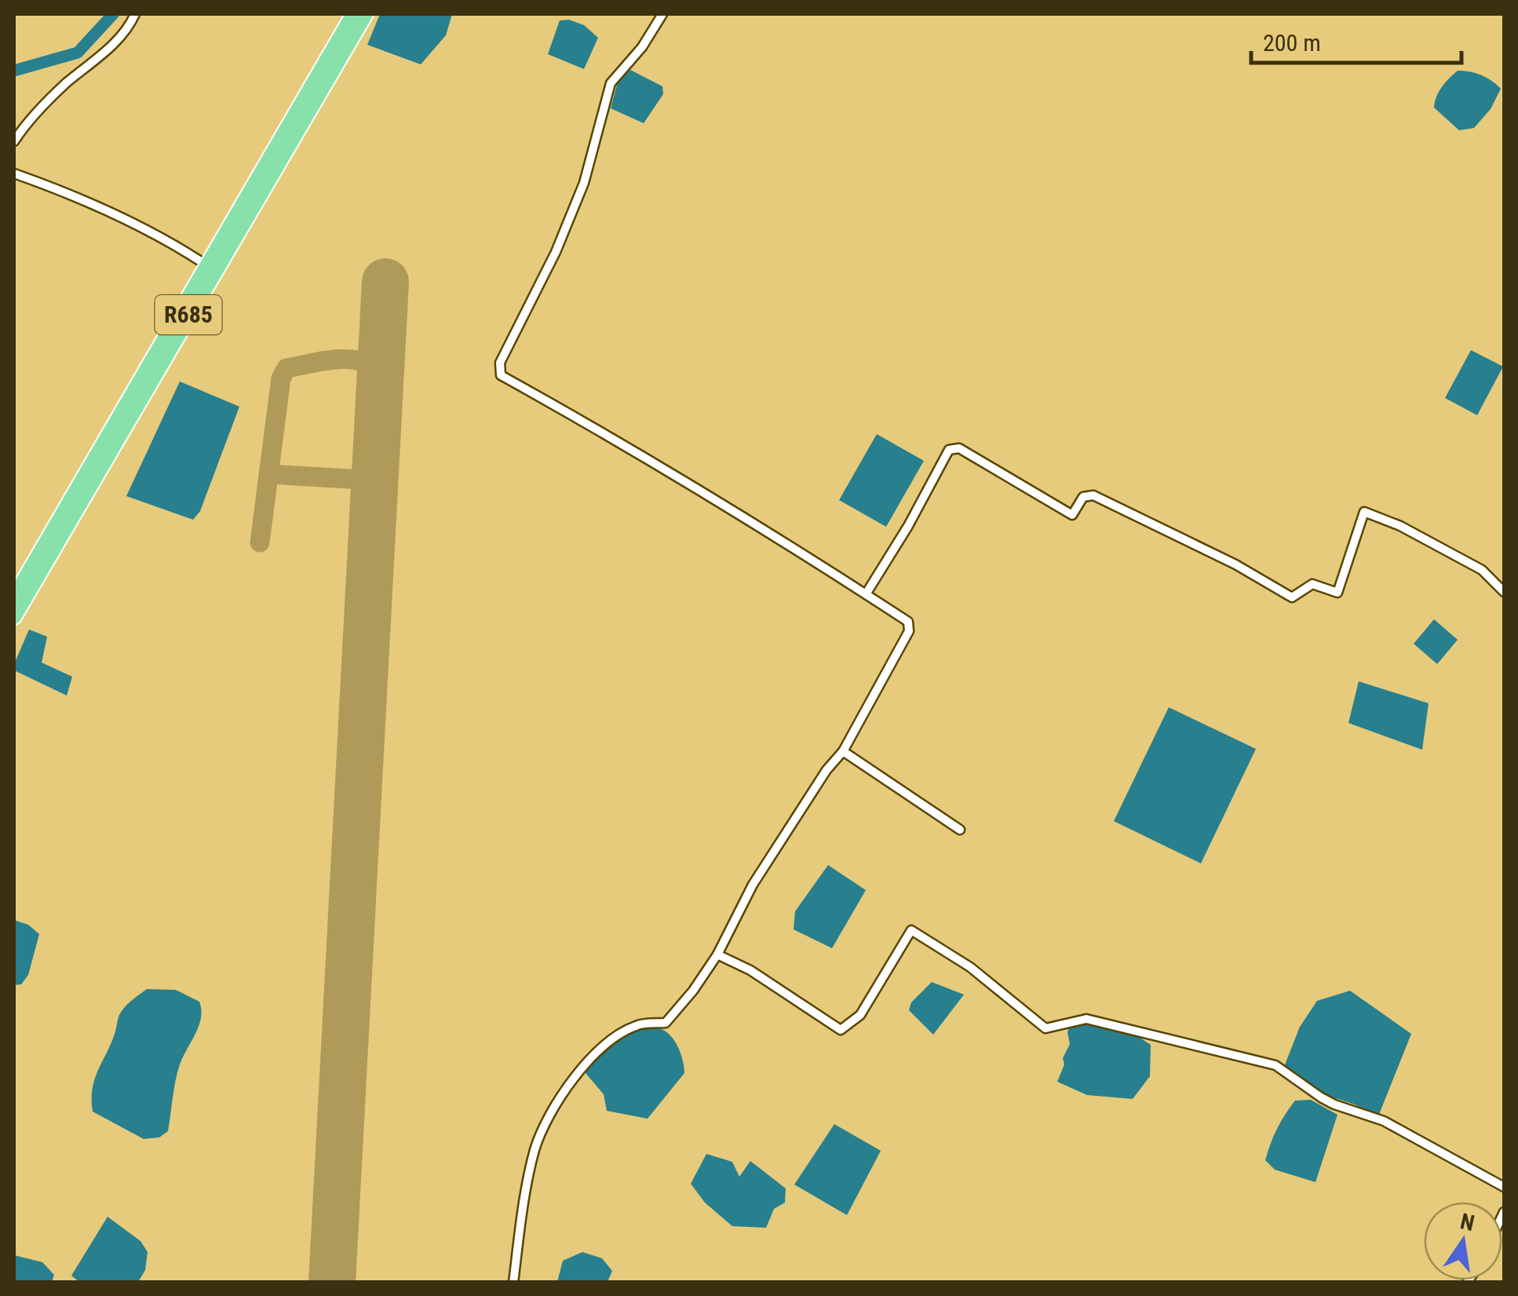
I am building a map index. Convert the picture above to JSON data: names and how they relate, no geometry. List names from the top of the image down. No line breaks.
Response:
{"streets":{"main road":["R685"]},"scale_bar":"200 m","north":"top"}
